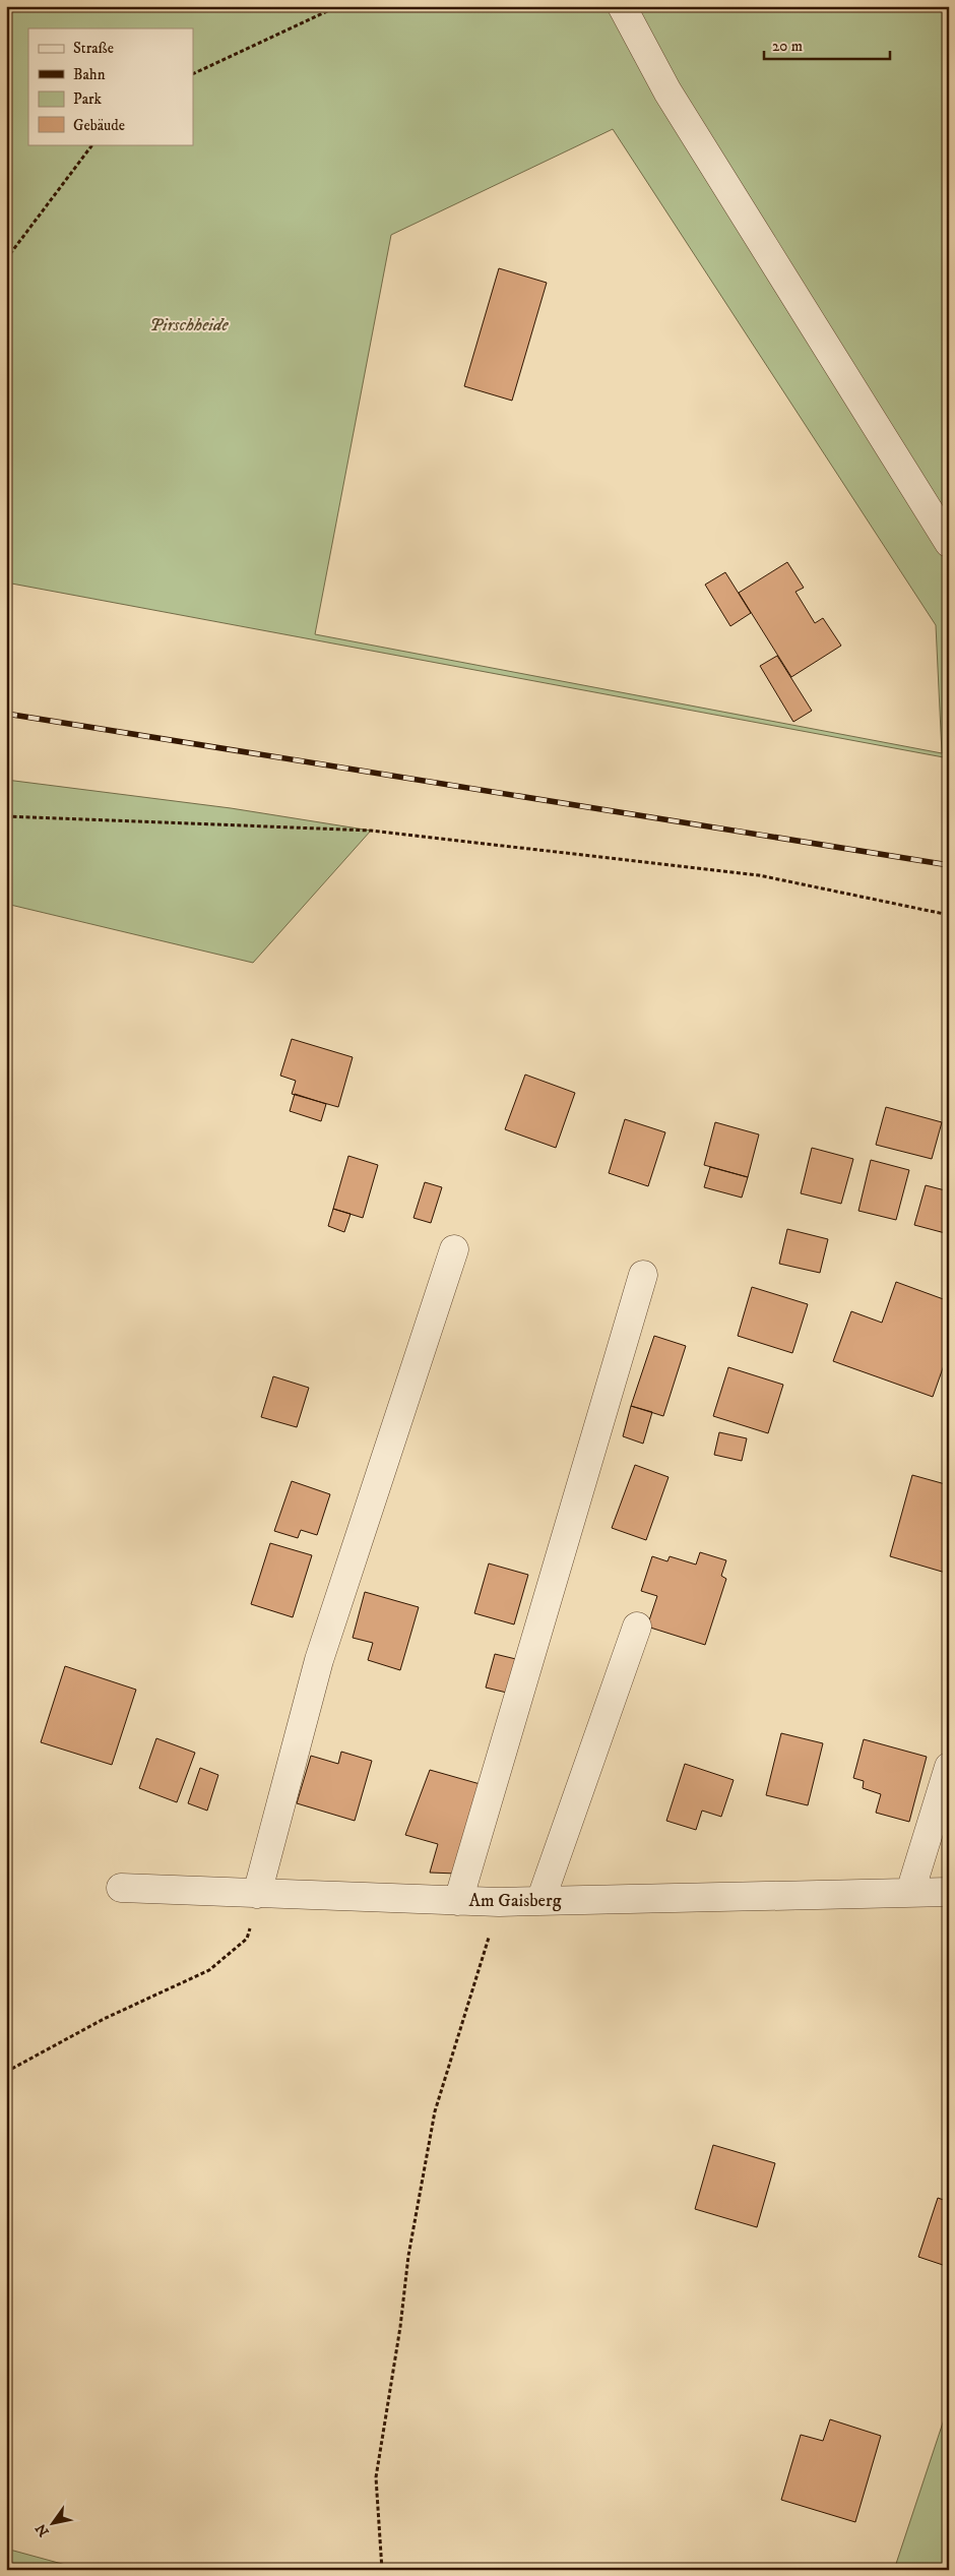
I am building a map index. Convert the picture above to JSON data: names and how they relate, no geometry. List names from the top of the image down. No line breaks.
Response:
{"streets":{"street":["Am Gaisberg"]},"parks":["Pirschheide"],"legend":["Straße","Bahn","Park","Gebäude"],"scale_bar":"20 m","north":"bottom left"}
